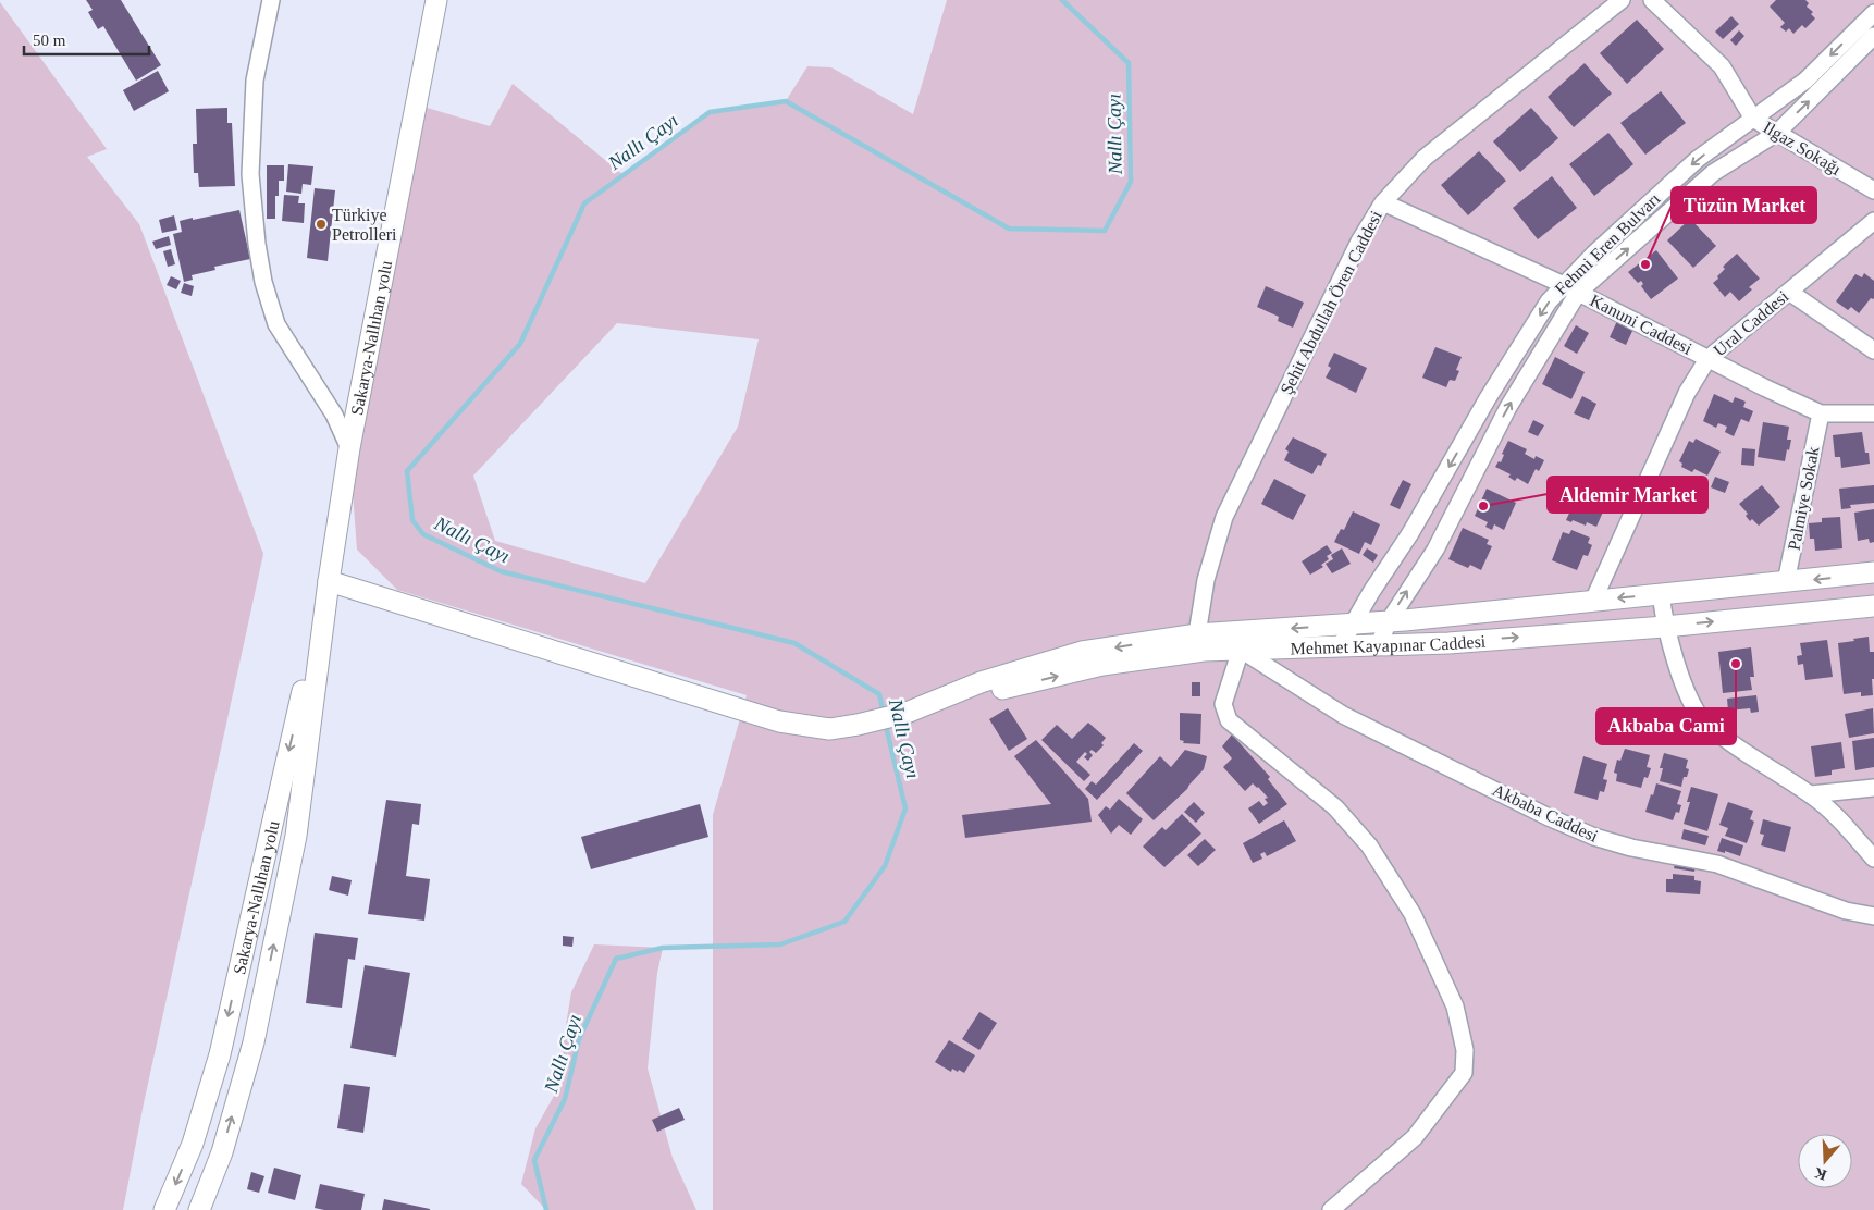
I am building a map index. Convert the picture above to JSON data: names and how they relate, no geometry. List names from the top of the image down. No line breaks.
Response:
{"streets":{"main road":["Sakarya-Nallıhan yolu","Mehmet Kayapınar Caddesi"],"street":["Ilgaz Sokağı","Fehmi Eren Bulvarı","Şehit Abdullah Ören Caddesi","Ural Caddesi","Kanuni Caddesi","Palmiye Sokak","Akbaba Caddesi"]},"crossings":[["Ilgaz Sokağı","Fehmi Eren Bulvarı"],["Fehmi Eren Bulvarı","Kanuni Caddesi"],["Fehmi Eren Bulvarı","Mehmet Kayapınar Caddesi"],["Şehit Abdullah Ören Caddesi","Kanuni Caddesi"],["Şehit Abdullah Ören Caddesi","Mehmet Kayapınar Caddesi"],["Ural Caddesi","Kanuni Caddesi"],["Ural Caddesi","Mehmet Kayapınar Caddesi"],["Kanuni Caddesi","Palmiye Sokak"],["Palmiye Sokak","Mehmet Kayapınar Caddesi"],["Mehmet Kayapınar Caddesi","Akbaba Caddesi"]],"water":["Nallı Çayı"],"places":["Türkiye Petrolleri","Tüzün Market","Aldemir Market","Akbaba Cami"],"scale_bar":"50 m","north":"bottom"}
